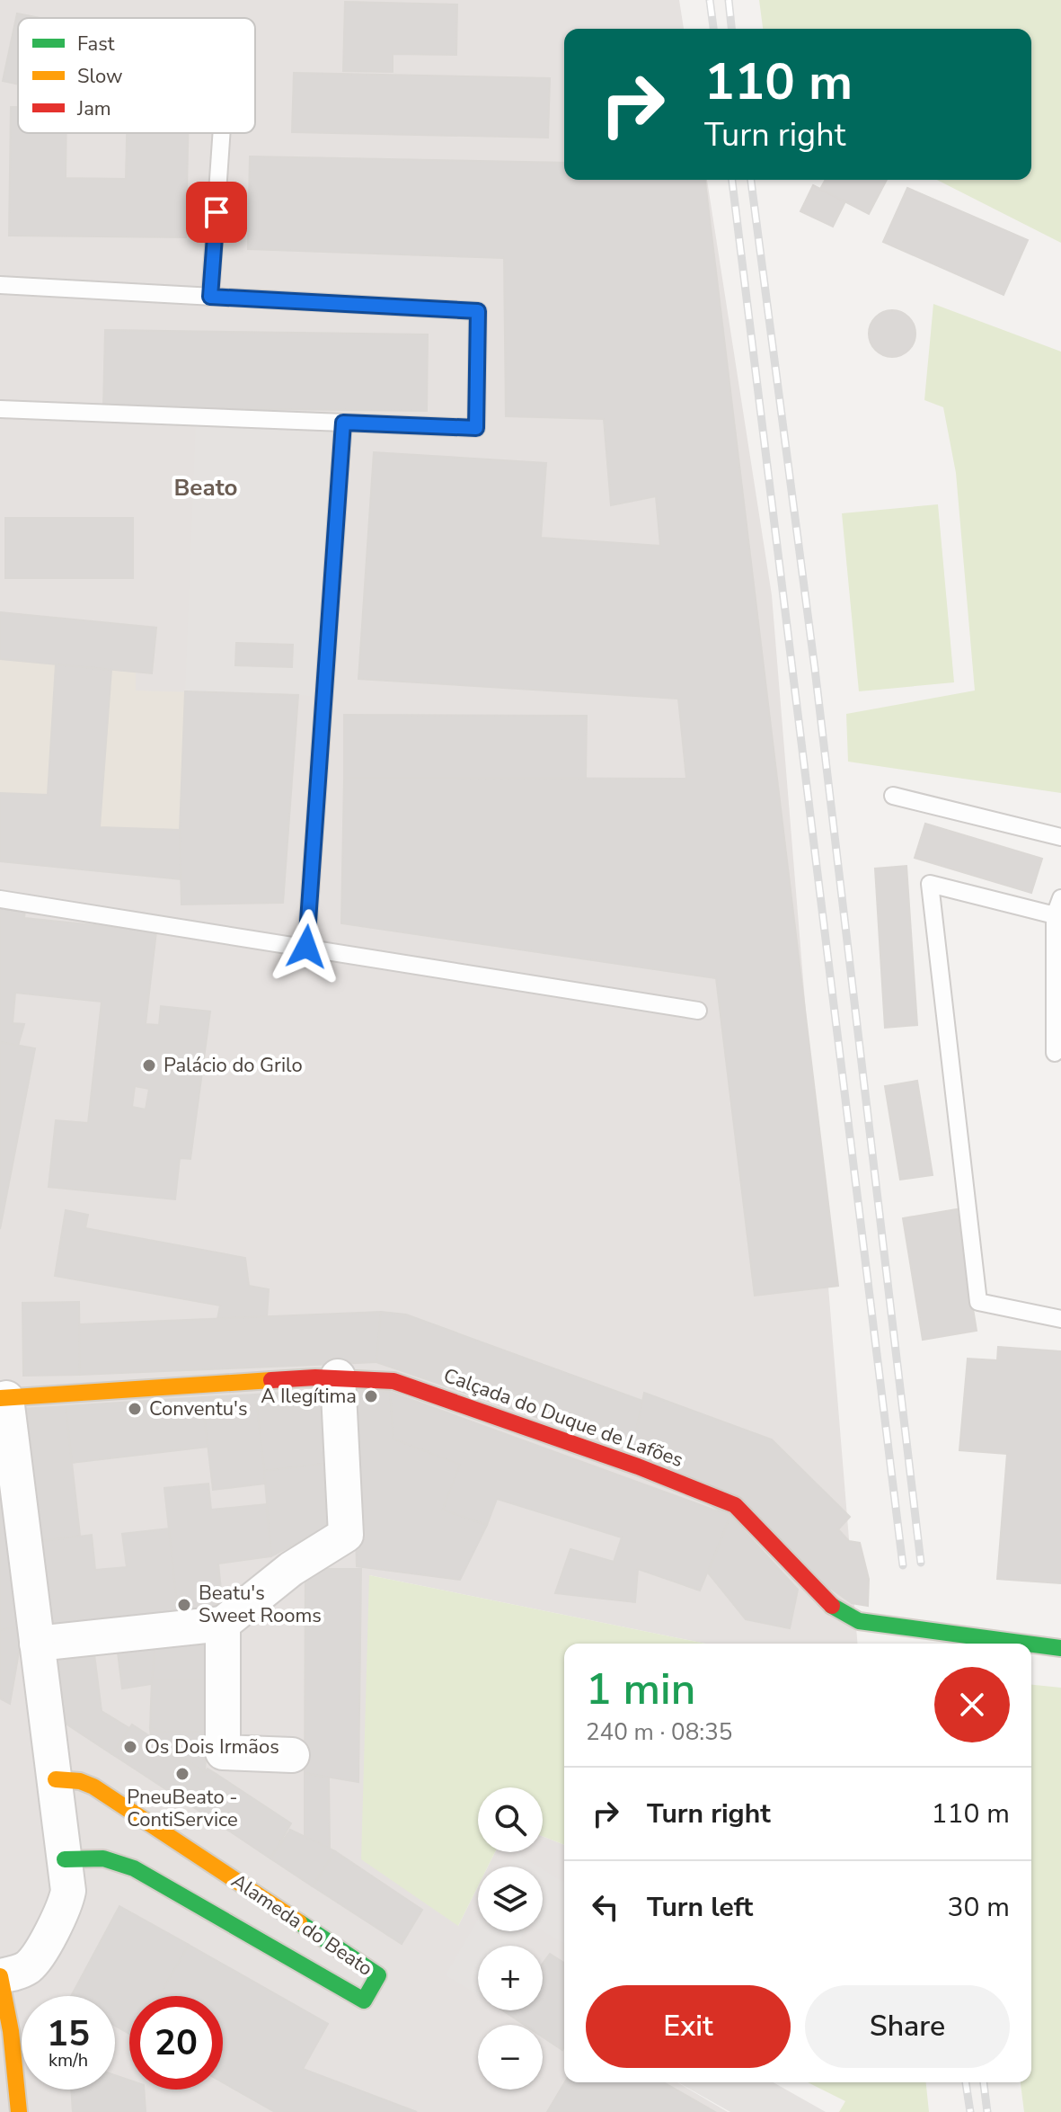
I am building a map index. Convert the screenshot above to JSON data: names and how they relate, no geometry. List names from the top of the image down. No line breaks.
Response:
{"streets":{"street":["Calçada do Duque de Lafões","Alameda do Beato"]},"districts":["Beato"],"places":["Palácio do Grilo","A Ilegítima","Conventu's","Beatu's Sweet Rooms","Os Dois Irmãos","PneuBeato - ContiService"],"legend":["Fast","Slow","Jam"],"page":{"turn":["110 m","Turn right"],"heading":["1 min","240 m · 08:35"],"list":[{"name":"Turn right","value":"110 m"},{"name":"Turn left","value":"30 m"}],"map_buttons":["+","−"],"buttons":["Exit","Share"],"speed":"15 km/h","limit":"20"}}
